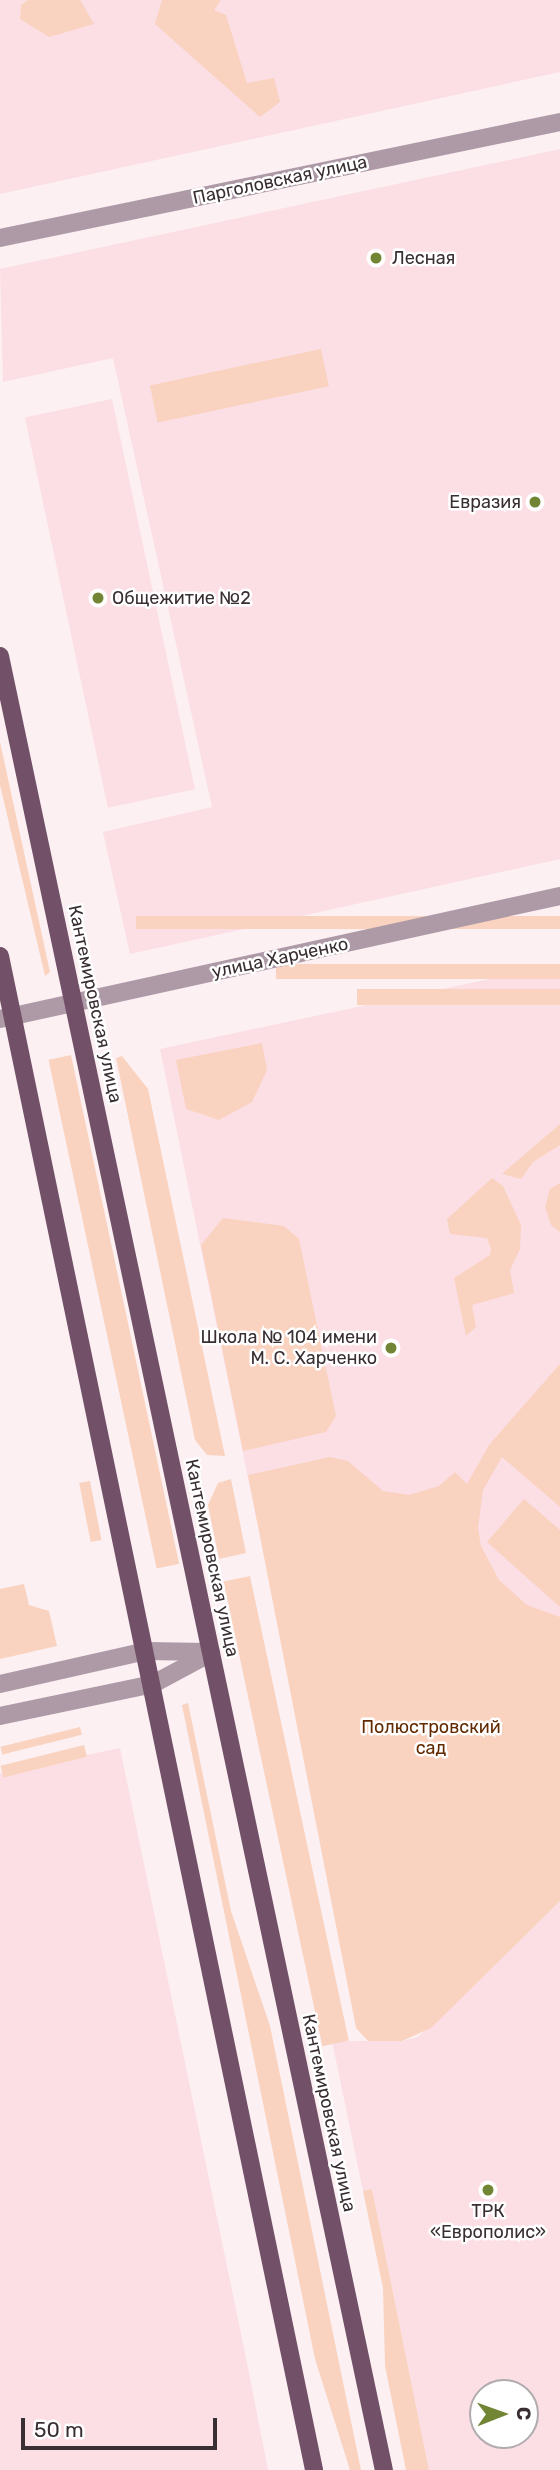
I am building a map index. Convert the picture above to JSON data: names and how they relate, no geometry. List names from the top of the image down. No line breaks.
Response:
{"streets":{"main road":["Кантемировская улица"],"street":["Парголовская улица","улица Харченко"]},"crossings":[["улица Харченко","Кантемировская улица"]],"parks":["Полюстровский сад"],"places":["Лесная","Евразия","Общежитие №2","Школа № 104 имени М. С. Харченко","ТРК «Европолис»"],"scale_bar":"50 m","north":"right"}
